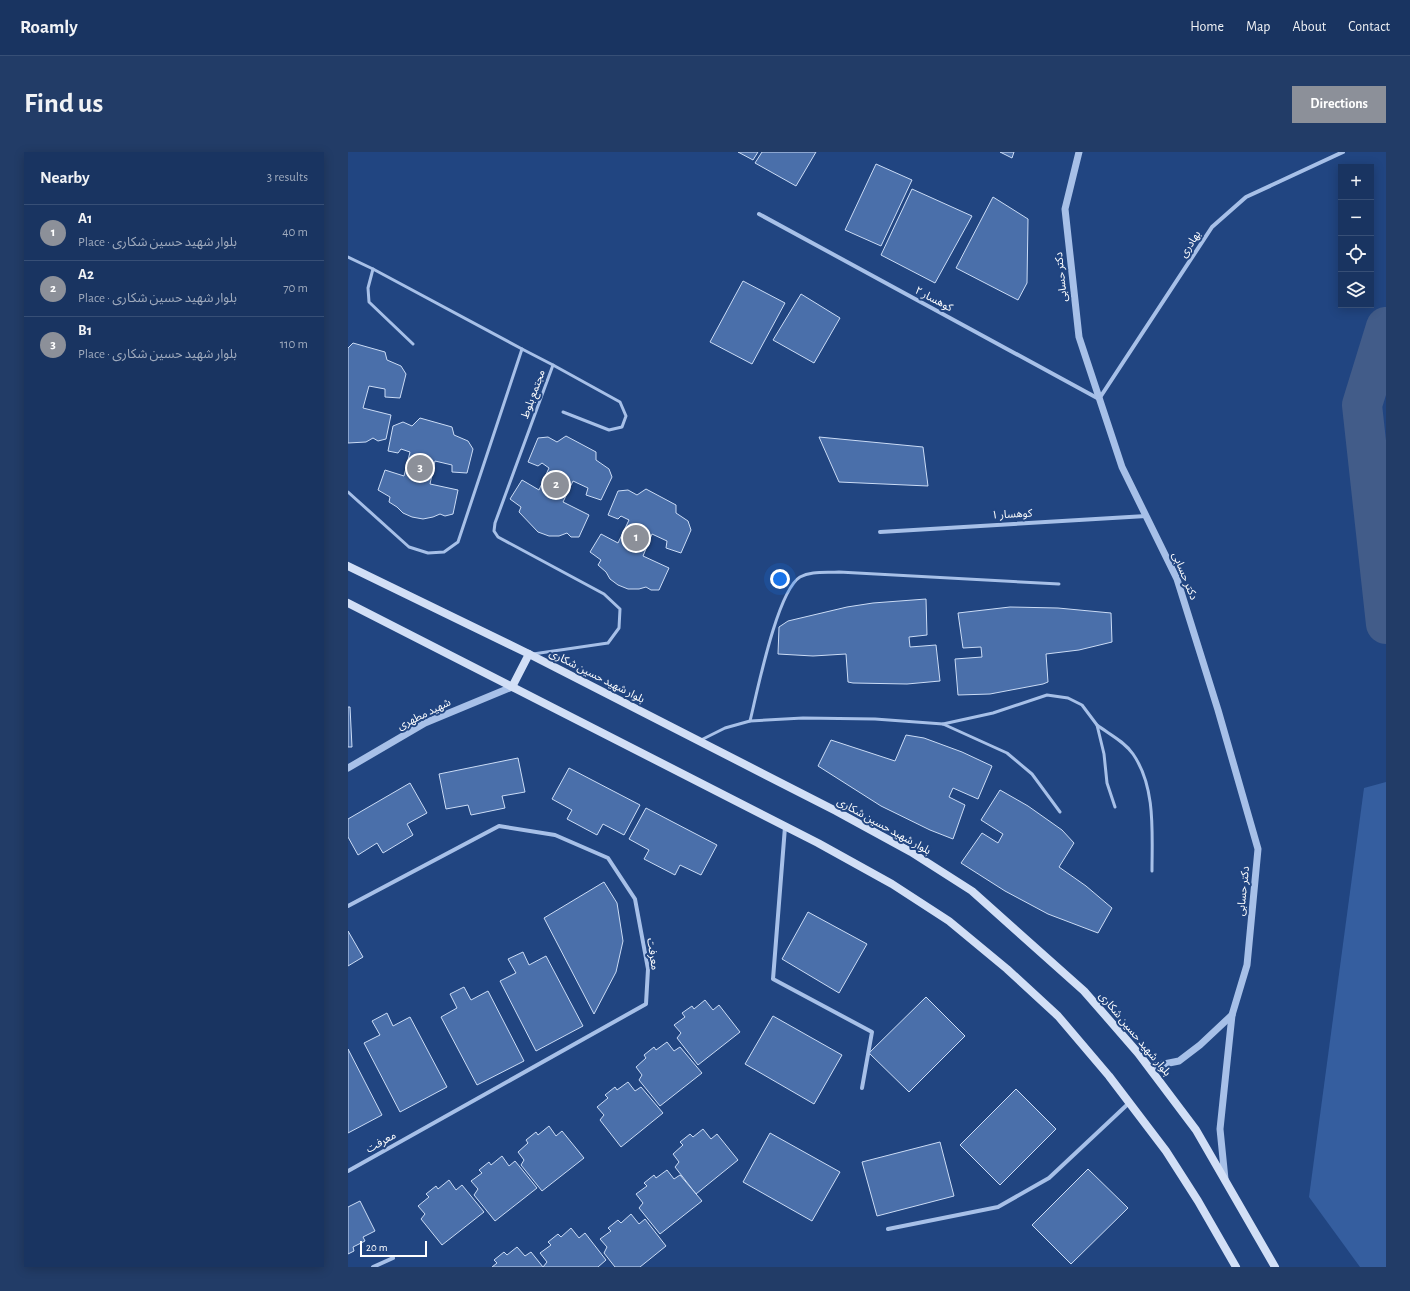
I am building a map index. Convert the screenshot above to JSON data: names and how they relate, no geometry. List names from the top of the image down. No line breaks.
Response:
{"streets":{"main road":["بلوار شهید حسین شکاری"],"street":["بهادری","دکتر حسابی","کوهسار ۲","کوهسار ۱","شهید مطهری","معرفت"],"lane":["مجتمع بلوط"]},"crossings":[["بهادری","دکتر حسابی"],["بهادری","کوهسار ۲"],["دکتر حسابی","کوهسار ۲"],["دکتر حسابی","کوهسار ۱"],["دکتر حسابی","بلوار شهید حسین شکاری"],["مجتمع بلوط","بلوار شهید حسین شکاری"]],"scale_bar":"20 m","page":{"header":"Roamly","nav":["Home","Map","About","Contact"],"buttons":"Directions","title":"Find us","heading":["Nearby","3 results"],"map_buttons":["+","−"],"list":[{"mark":"1","name":"A1","note":"Place · بلوار شهید حسین شکاری","value":"40 m"},{"mark":"2","name":"A2","note":"Place · بلوار شهید حسین شکاری","value":"70 m"},{"mark":"3","name":"B1","note":"Place · بلوار شهید حسین شکاری","value":"110 m"}],"pins":["3","2","1"],"scale":"20 m"}}
